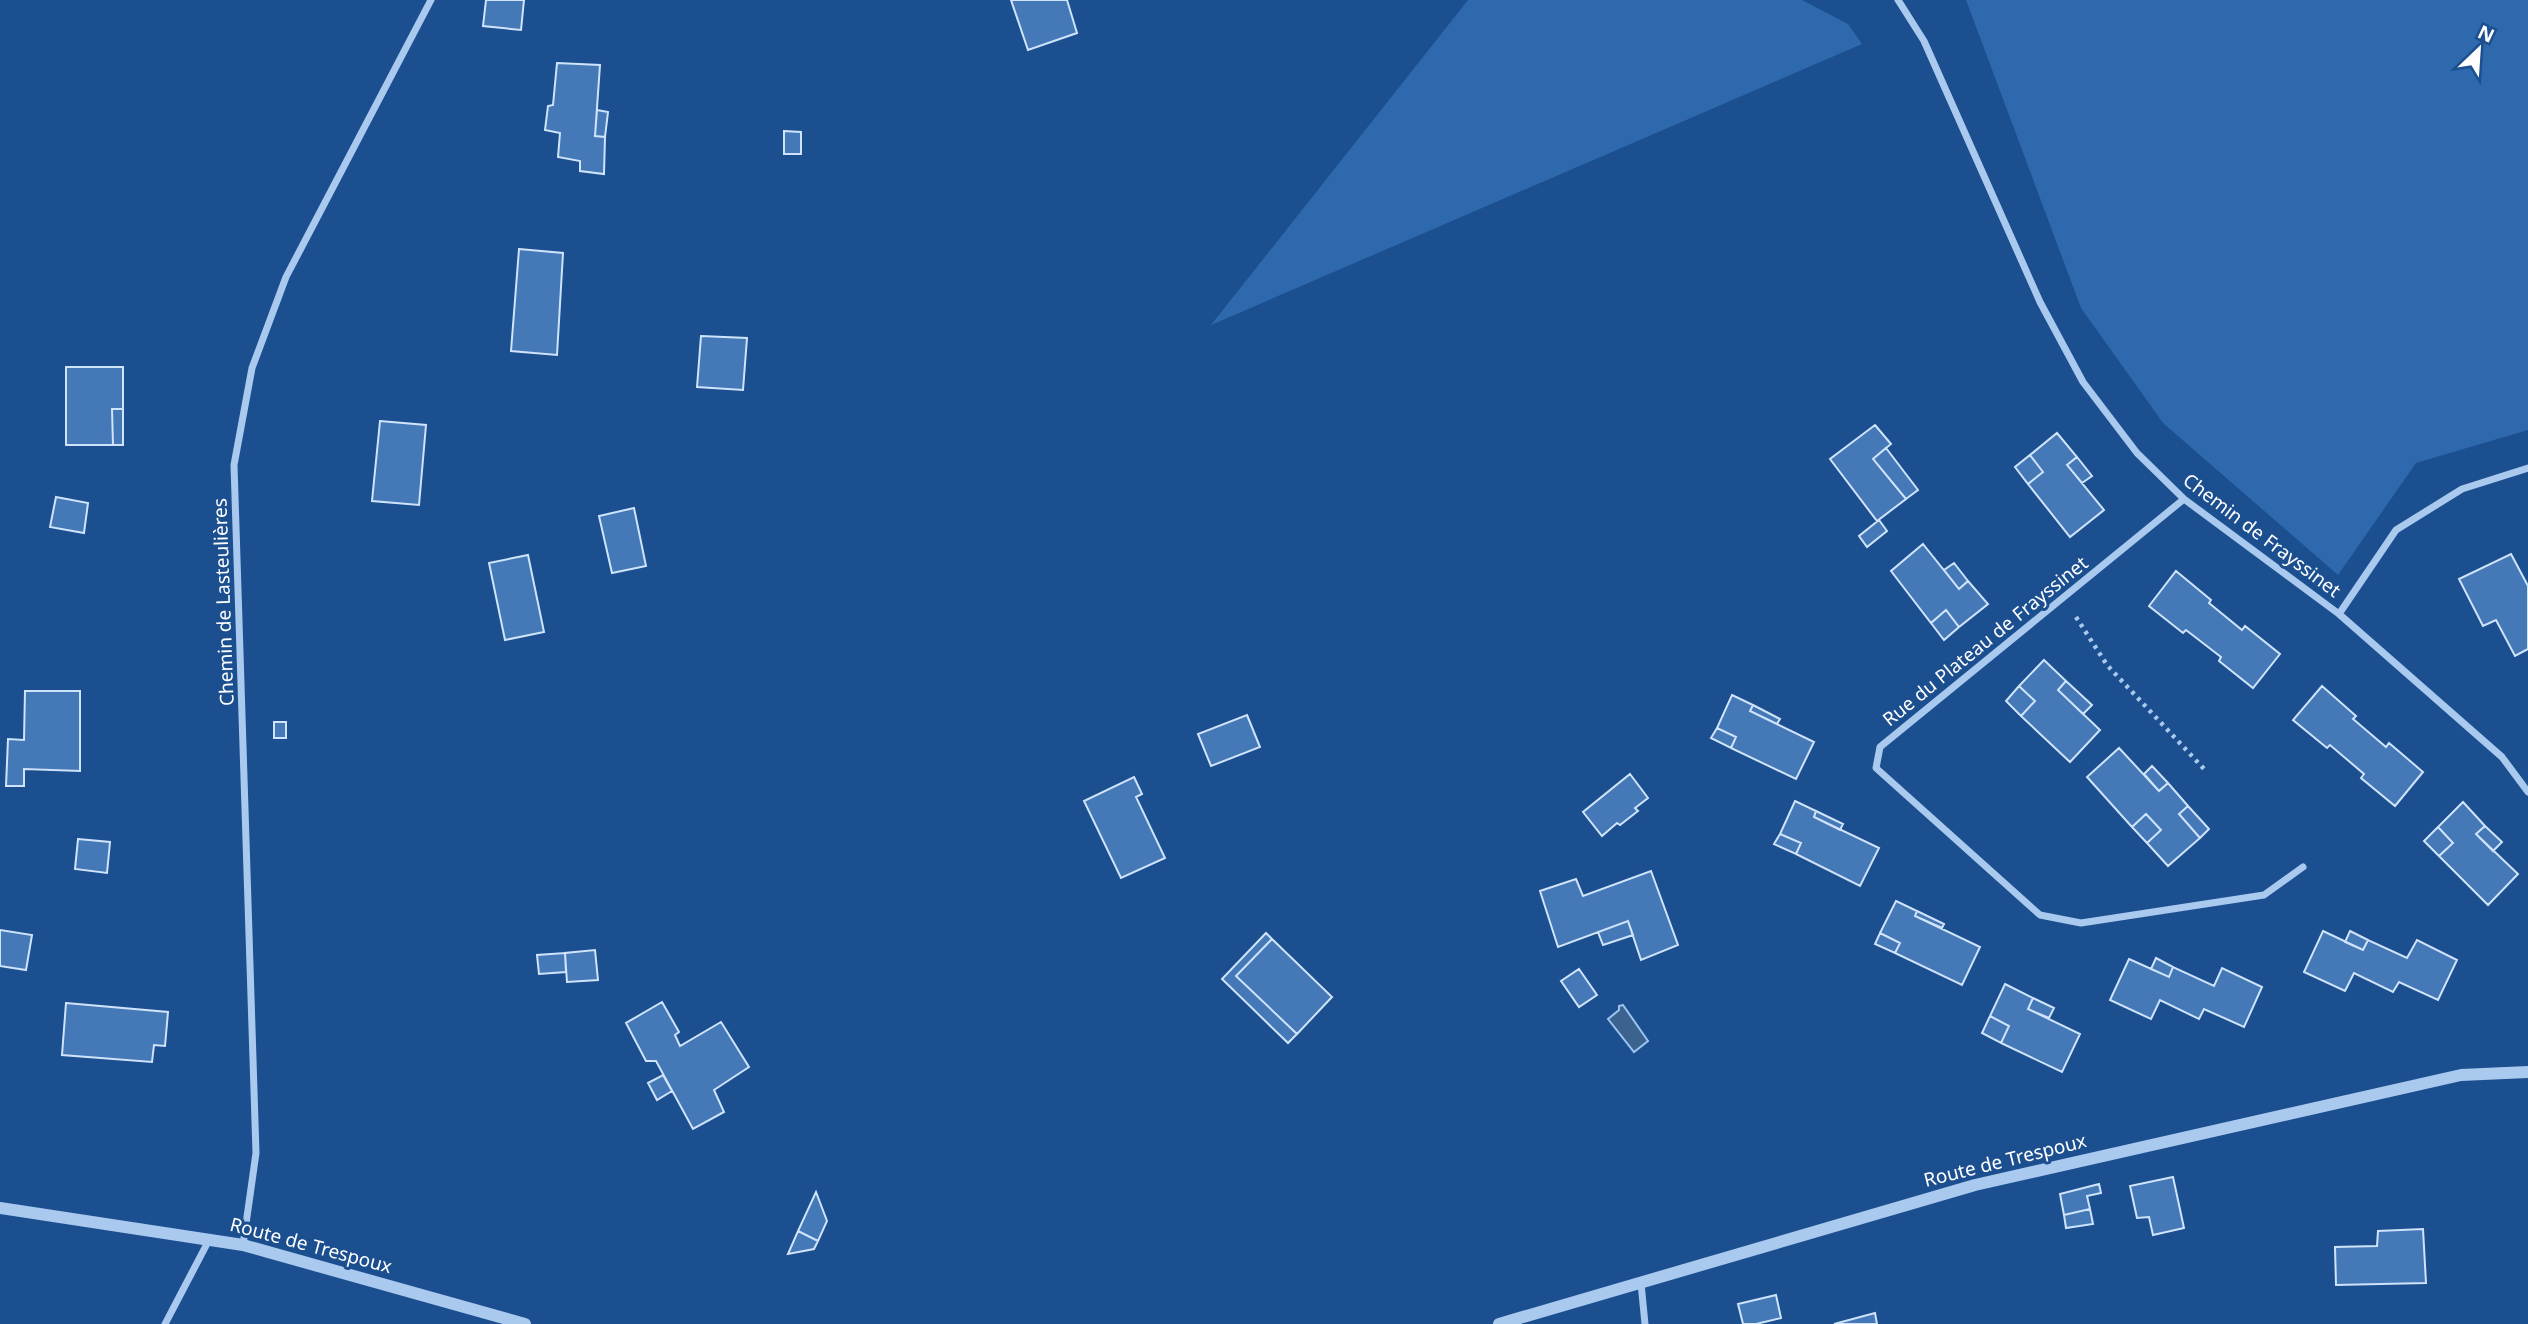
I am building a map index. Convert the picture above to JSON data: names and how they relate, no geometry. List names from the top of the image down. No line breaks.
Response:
{"streets":{"street":["Chemin de Frayssinet","Chemin de Lasteulières","Rue du Plateau de Frayssinet","Route de Trespoux"]},"crossings":[["Chemin de Frayssinet","Rue du Plateau de Frayssinet"],["Chemin de Lasteulières","Route de Trespoux"]],"north":"top right"}
